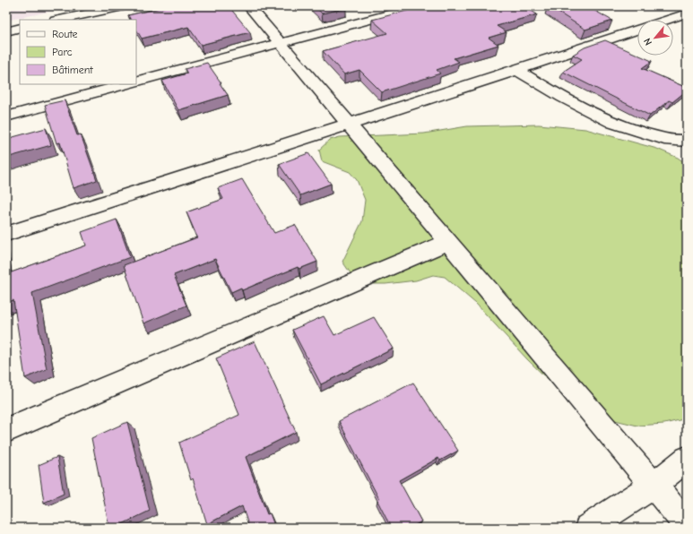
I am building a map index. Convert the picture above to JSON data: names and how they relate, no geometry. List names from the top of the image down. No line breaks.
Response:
{"legend":["Route","Parc","Bâtiment"],"north":"bottom left"}
